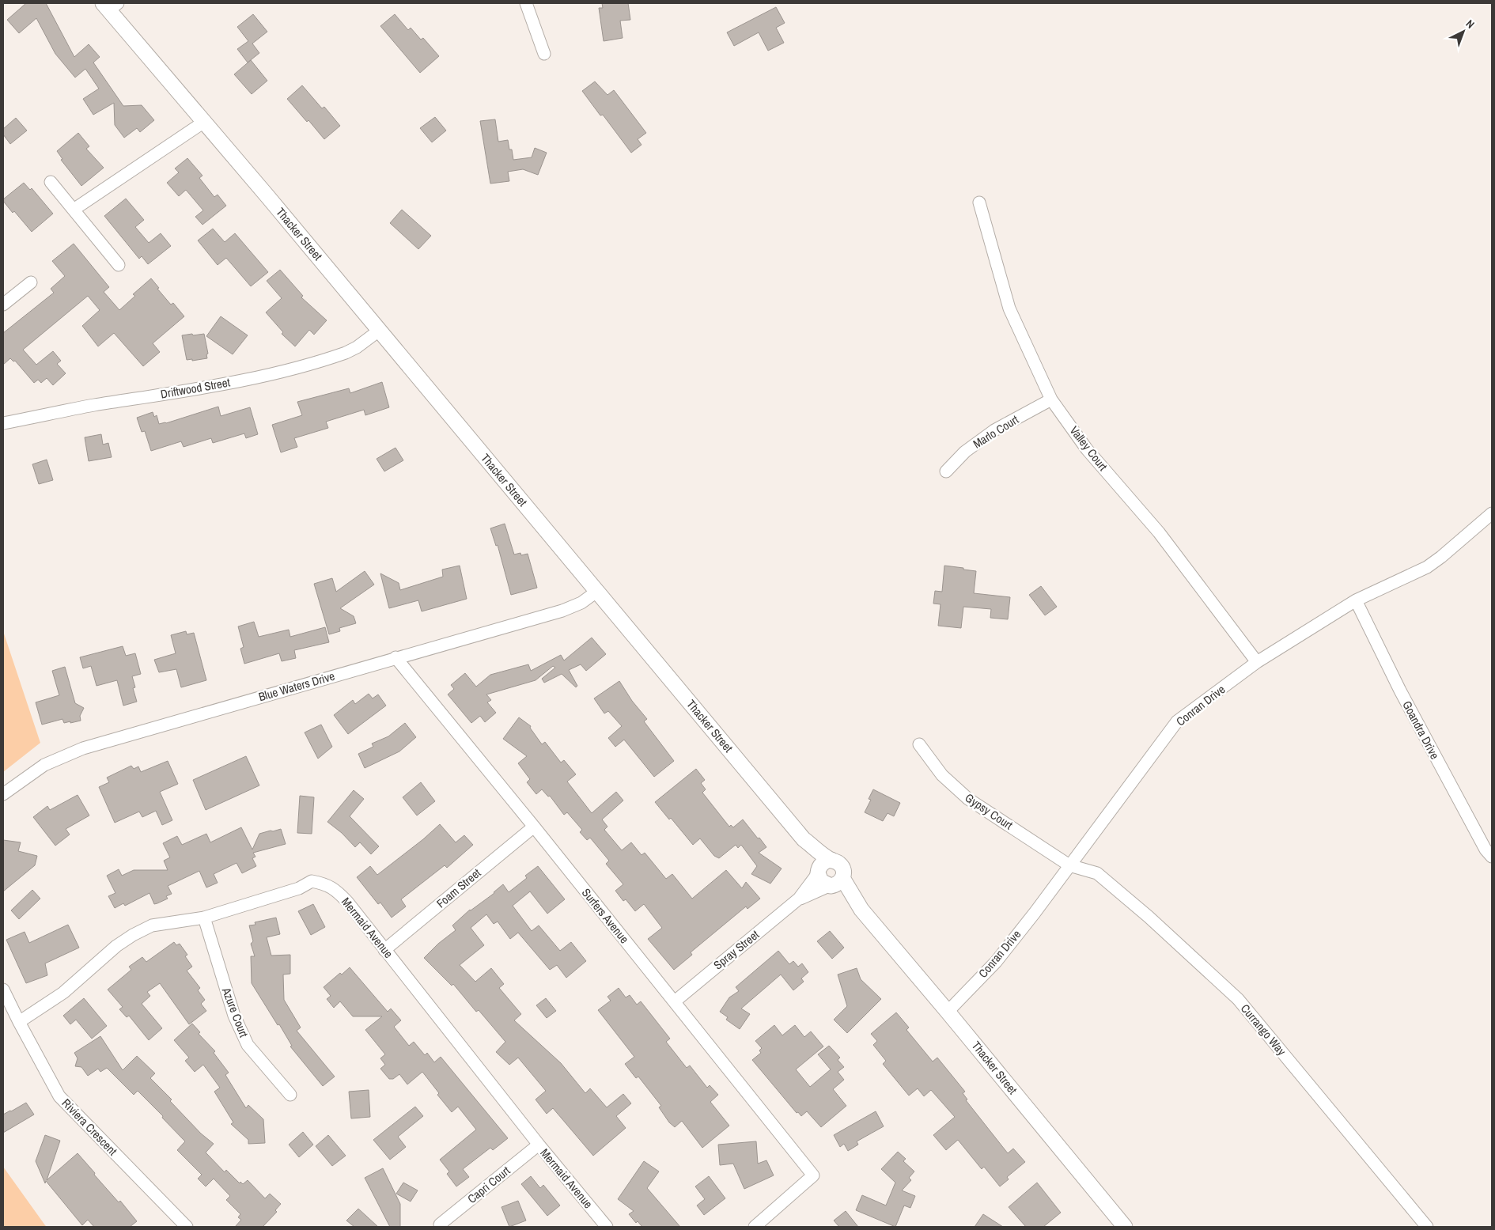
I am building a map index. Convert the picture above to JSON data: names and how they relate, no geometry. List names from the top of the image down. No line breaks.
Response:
{"streets":{"street":["Thacker Street","Driftwood Street","Marlo Court","Valley Court","Blue Waters Drive","Conran Drive","Goandra Drive","Gypsy Court","Foam Street","Surfers Avenue","Mermaid Avenue","Spray Street","Azure Court","Currango Way","Riviera Crescent","Capri Court"]},"crossings":[["Thacker Street","Driftwood Street"],["Thacker Street","Blue Waters Drive"],["Thacker Street","Conran Drive"],["Thacker Street","Spray Street"],["Marlo Court","Valley Court"],["Valley Court","Conran Drive"],["Blue Waters Drive","Surfers Avenue"],["Conran Drive","Goandra Drive"],["Conran Drive","Gypsy Court"],["Conran Drive","Currango Way"],["Gypsy Court","Currango Way"],["Foam Street","Surfers Avenue"],["Foam Street","Mermaid Avenue"],["Surfers Avenue","Spray Street"],["Mermaid Avenue","Azure Court"],["Mermaid Avenue","Riviera Crescent"],["Mermaid Avenue","Capri Court"]],"north":"top right"}
